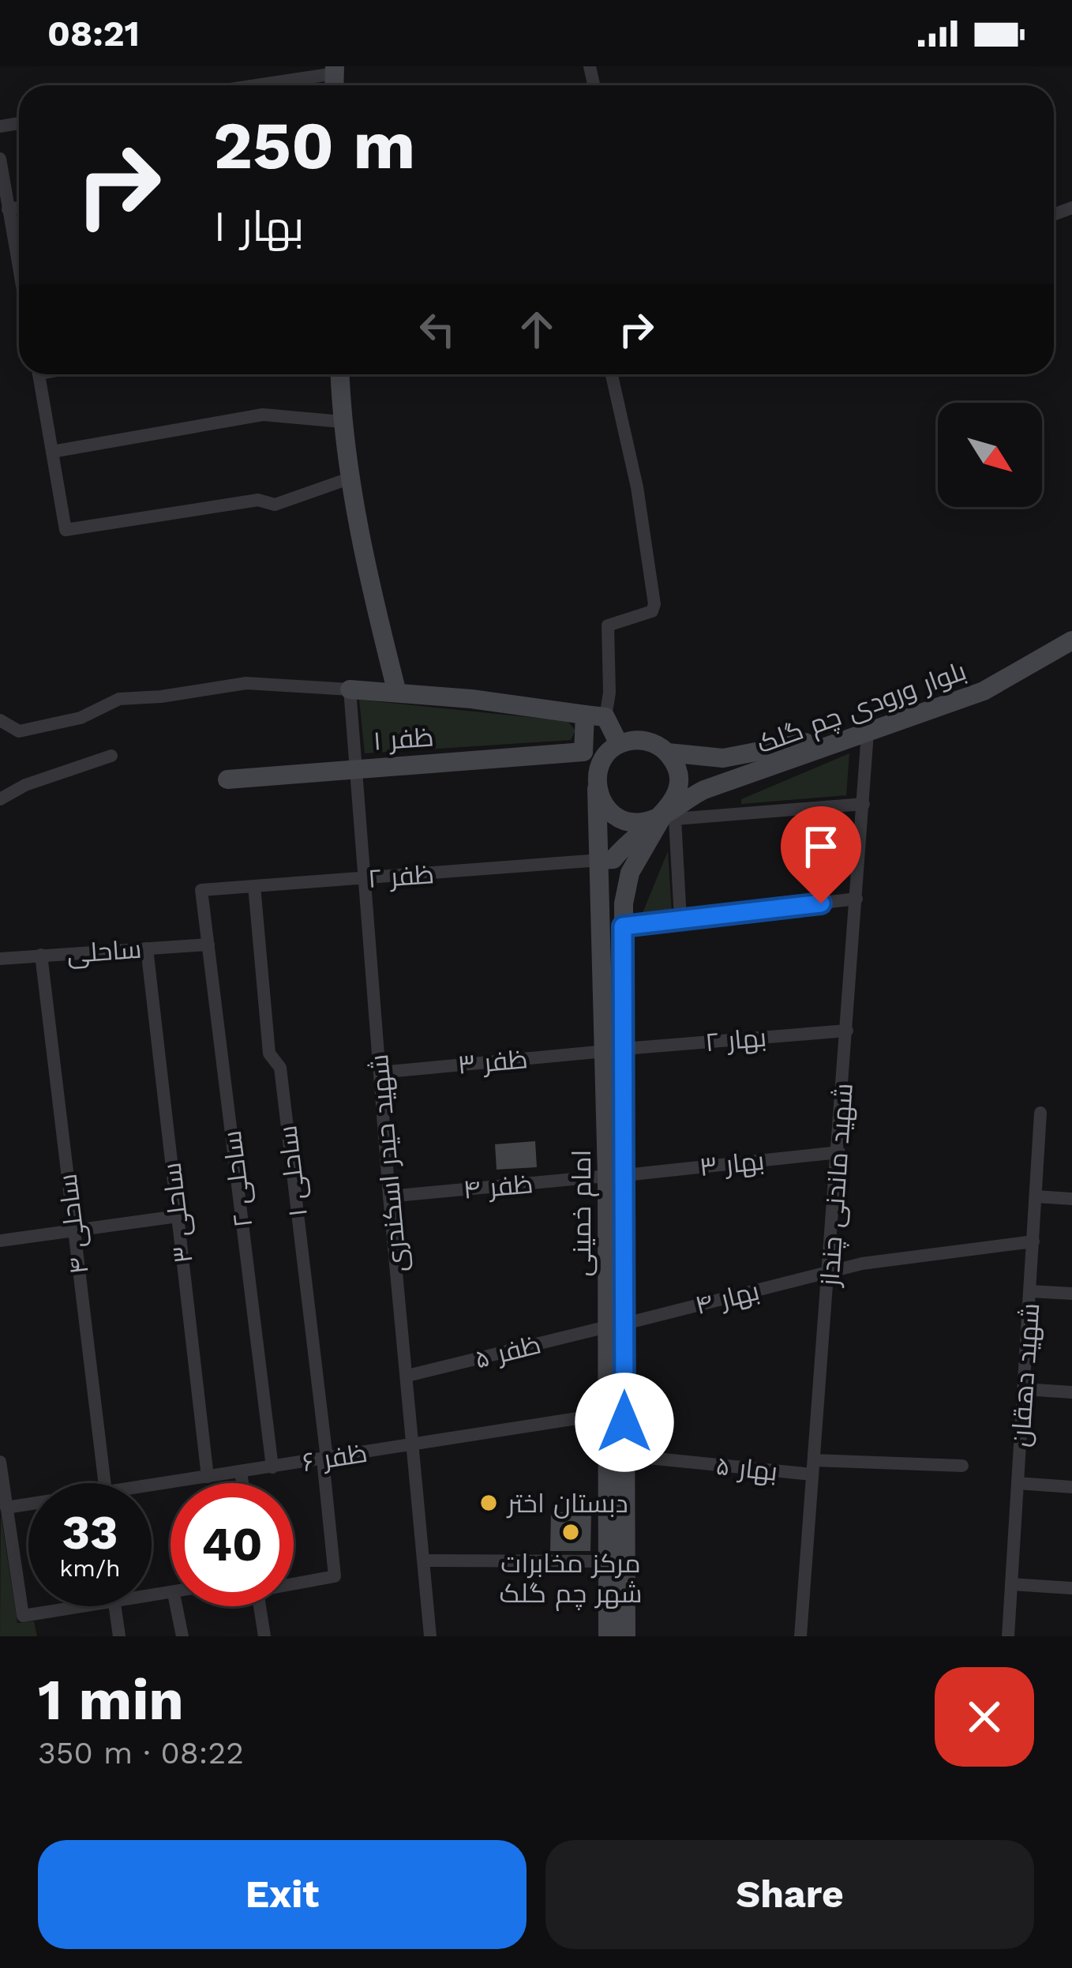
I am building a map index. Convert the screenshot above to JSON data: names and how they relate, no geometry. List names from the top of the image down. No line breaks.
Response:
{"streets":{"street":["بلوار ورودی چم گلک","ظفر ۱","ظفر ۲","ساحلی","بهار ۲","ظفر ۳","شهید حیدر اسکندری","بهار ۳","ساحلی ۱","ساحلی ۲","شهید ماندنی چنداز","ظفر ۴","ساحلی ۳","امام خمینی","ساحلی ۴","بهار ۴","ظفر ۵","شهید دهقان","ظفر ۶","بهار ۵"]},"crossings":[["بلوار ورودی چم گلک","ظفر ۱"],["بلوار ورودی چم گلک","شهید ماندنی چنداز"],["بلوار ورودی چم گلک","امام خمینی"],["ظفر ۱","شهید حیدر اسکندری"],["ظفر ۱","امام خمینی"],["ظفر ۲","شهید حیدر اسکندری"],["ظفر ۲","ساحلی ۱"],["ظفر ۲","ساحلی ۲"],["ظفر ۲","امام خمینی"],["ساحلی","ساحلی ۲"],["ساحلی","ساحلی ۳"],["ساحلی","ساحلی ۴"],["بهار ۲","ظفر ۳"],["بهار ۲","شهید ماندنی چنداز"],["بهار ۲","امام خمینی"],["ظفر ۳","شهید حیدر اسکندری"],["ظفر ۳","امام خمینی"],["شهید حیدر اسکندری","ظفر ۴"],["شهید حیدر اسکندری","ظفر ۵"],["شهید حیدر اسکندری","ظفر ۶"],["بهار ۳","شهید ماندنی چنداز"],["بهار ۳","ظفر ۴"],["بهار ۳","امام خمینی"],["ساحلی ۱","ظفر ۶"],["ساحلی ۲","ظفر ۶"],["شهید ماندنی چنداز","بهار ۴"],["شهید ماندنی چنداز","بهار ۵"],["ظفر ۴","امام خمینی"],["ساحلی ۳","ظفر ۶"],["امام خمینی","بهار ۴"],["امام خمینی","ظفر ۵"],["امام خمینی","ظفر ۶"],["امام خمینی","بهار ۵"],["بهار ۴","ظفر ۵"],["بهار ۴","شهید دهقان"]],"places":["دبستان اختر","مرکز مخابرات شهر چم گلک"],"north":"bottom right","page":{"status":"08:21","turn":["250 m","بهار ۱"],"speed":"33 km/h","limit":"40","heading":["1 min","350 m · 08:22"],"buttons":["Exit","Share"]}}
